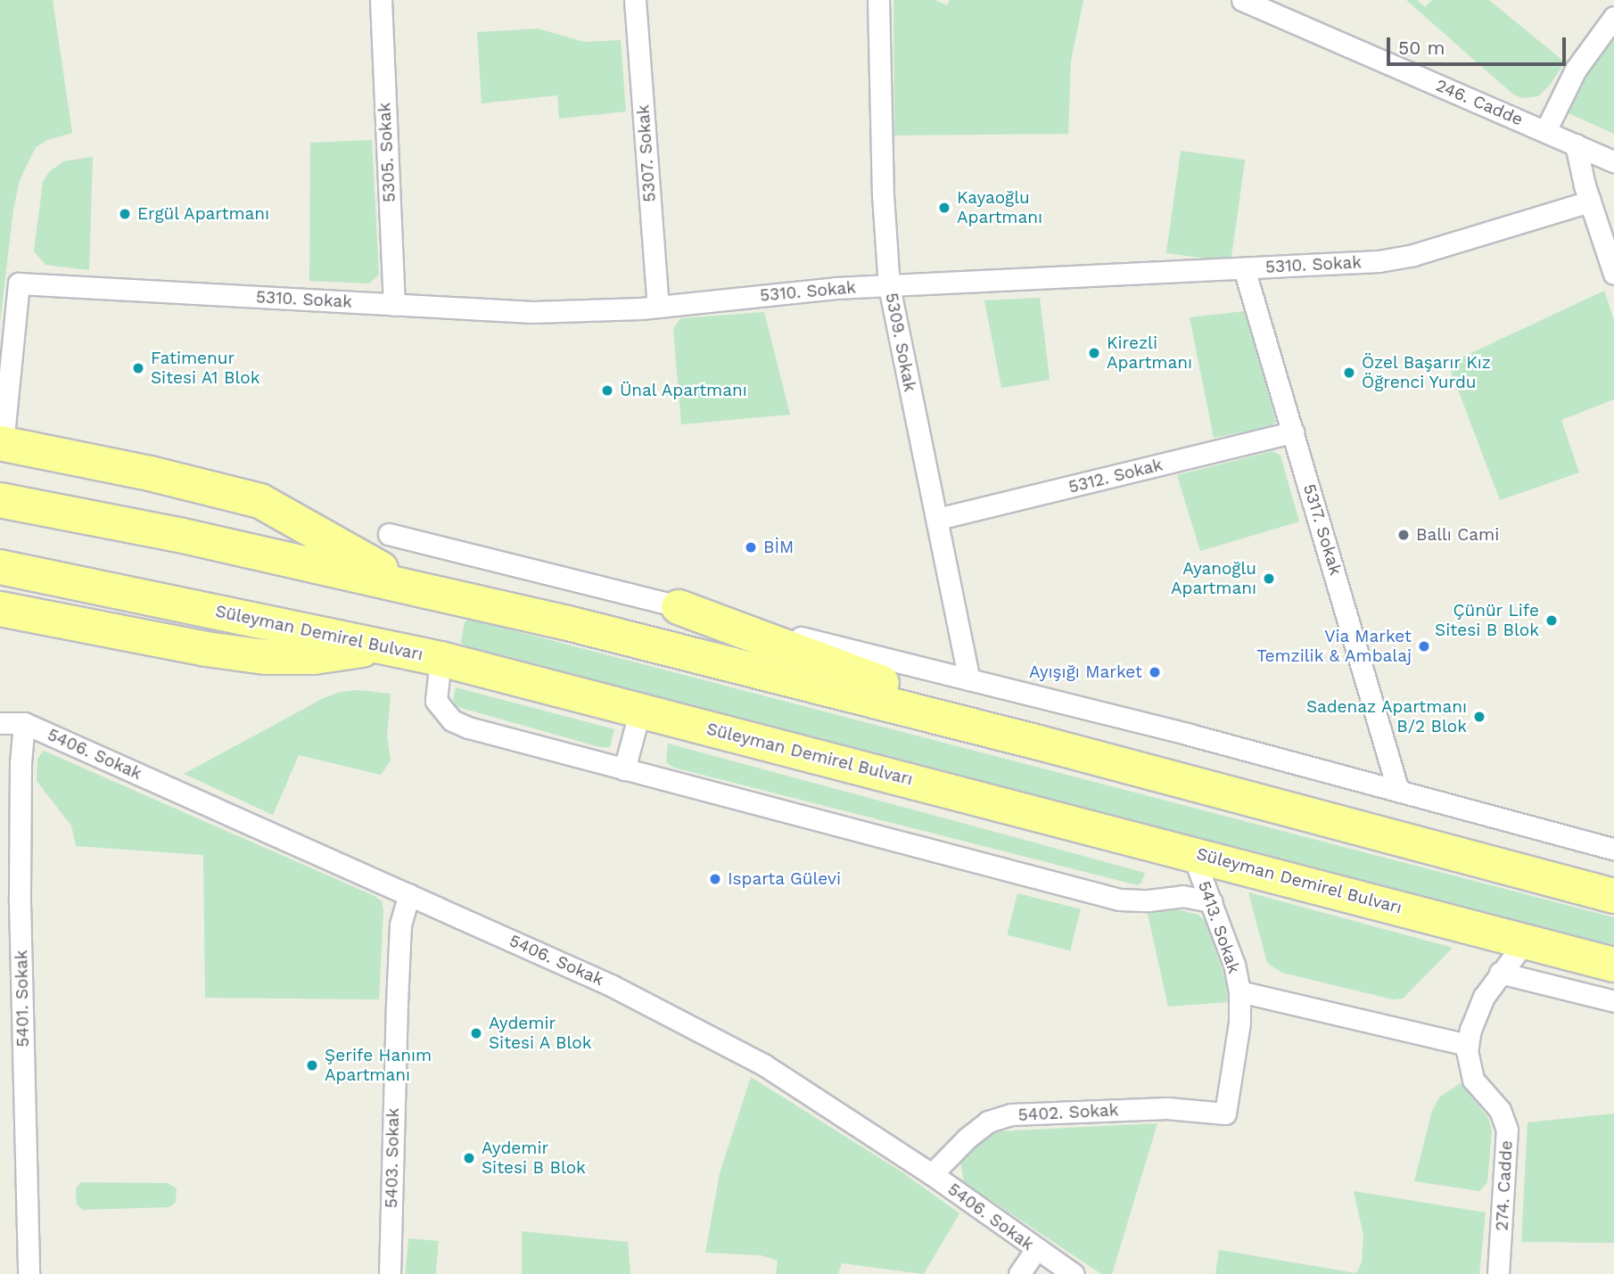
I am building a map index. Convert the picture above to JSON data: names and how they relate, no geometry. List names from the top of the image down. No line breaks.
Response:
{"streets":{"highway":["Süleyman Demirel Bulvarı"],"street":["246. Cadde","5305. Sokak","5307. Sokak","5310. Sokak","5309. Sokak","5312. Sokak","5317. Sokak","5406. Sokak","5413. Sokak","5401. Sokak","5402. Sokak","5403. Sokak","274. Cadde"]},"crossings":[["5305. Sokak","5310. Sokak"],["5307. Sokak","5310. Sokak"],["5310. Sokak","5309. Sokak"],["5310. Sokak","5317. Sokak"],["5309. Sokak","5312. Sokak"],["5312. Sokak","5317. Sokak"],["Süleyman Demirel Bulvarı","5413. Sokak"],["Süleyman Demirel Bulvarı","274. Cadde"],["5406. Sokak","5401. Sokak"],["5406. Sokak","5402. Sokak"],["5406. Sokak","5403. Sokak"],["5413. Sokak","5402. Sokak"]],"places":["Kayaoğlu Apartmanı","Ergül Apartmanı","Kirezli Apartmanı","Fatimenur Sitesi A1 Blok","Özel Başarır Kız Öğrenci Yurdu","Ünal Apartmanı","Ballı Cami","BİM","Ayanoğlu Apartmanı","Çünür Life Sitesi B Blok","Via Market Temzilik & Ambalaj","Ayışığı Market","Sadenaz Apartmanı B/2 Blok","Isparta Gülevi","Aydemir Sitesi A Blok","Şerife Hanım Apartmanı","Aydemir Sitesi B Blok"],"scale_bar":"50 m"}
